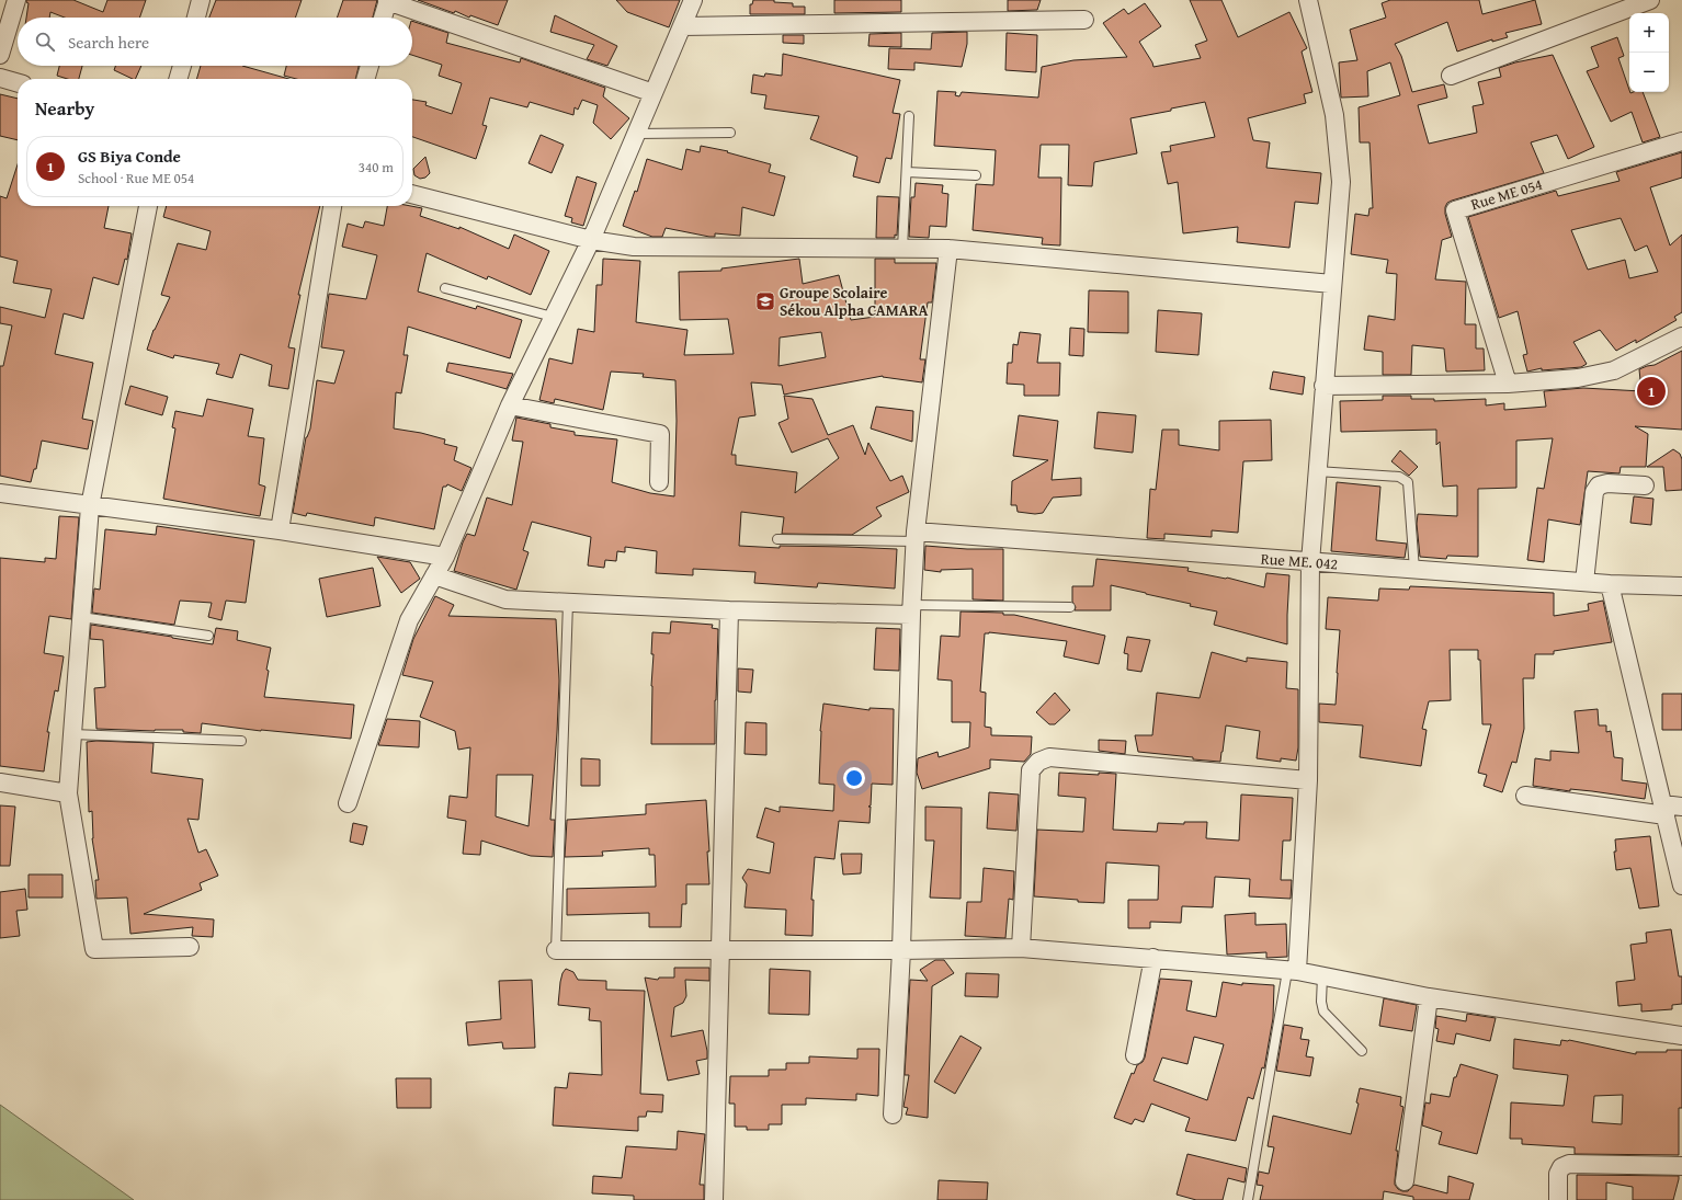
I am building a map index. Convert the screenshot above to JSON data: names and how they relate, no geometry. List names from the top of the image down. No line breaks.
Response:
{"streets":{"street":["Rue ME 054","Rue ME. 042"]},"places":{"school or university":["Groupe Scolaire Sékou Alpha CAMARA"]},"page":{"map_buttons":["+","−"],"search":"Search here","heading":"Nearby","list":[{"mark":"1","name":"GS Biya Conde","note":"School · Rue ME 054","value":"340 m"}],"pins":"1"}}
